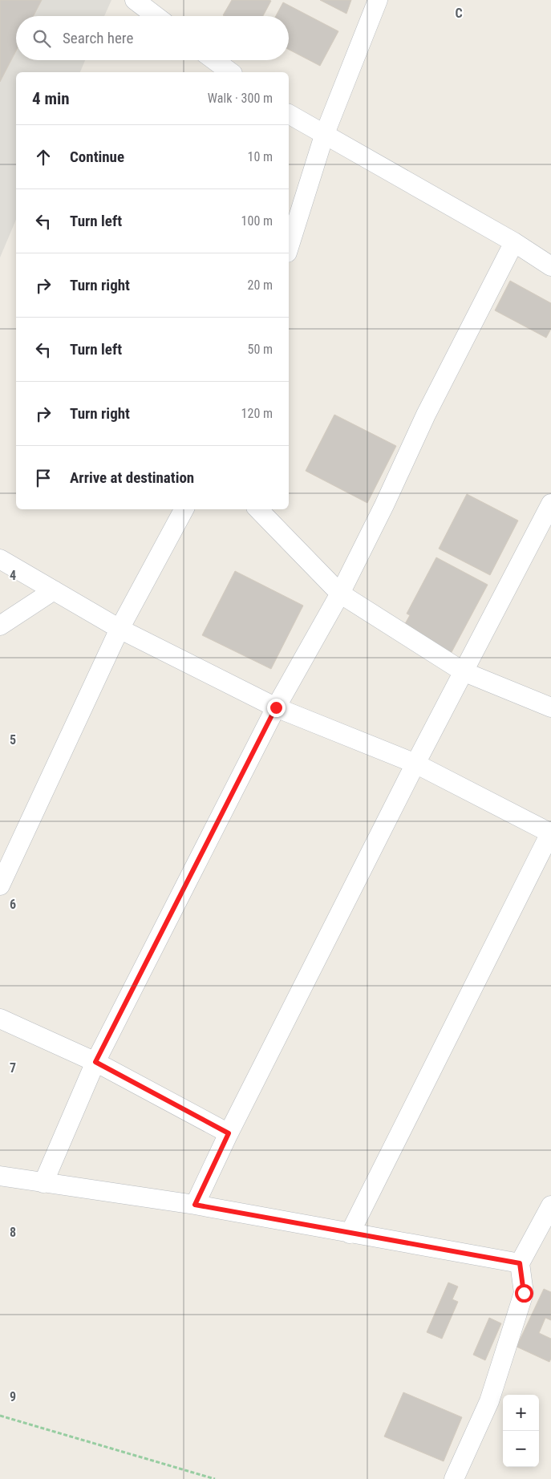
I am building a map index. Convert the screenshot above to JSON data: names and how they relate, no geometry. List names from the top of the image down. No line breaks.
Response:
{"page":{"search":"Search here","heading":["4 min","Walk · 300 m"],"list":[["Continue","10 m"],["Turn left","100 m"],["Turn right","20 m"],["Turn left","50 m"],["Turn right","120 m"],"Arrive at destination"],"map_buttons":["+","−"]},"grid":{"columns":["C"],"rows":["4","5","6","7","8","9"]}}
